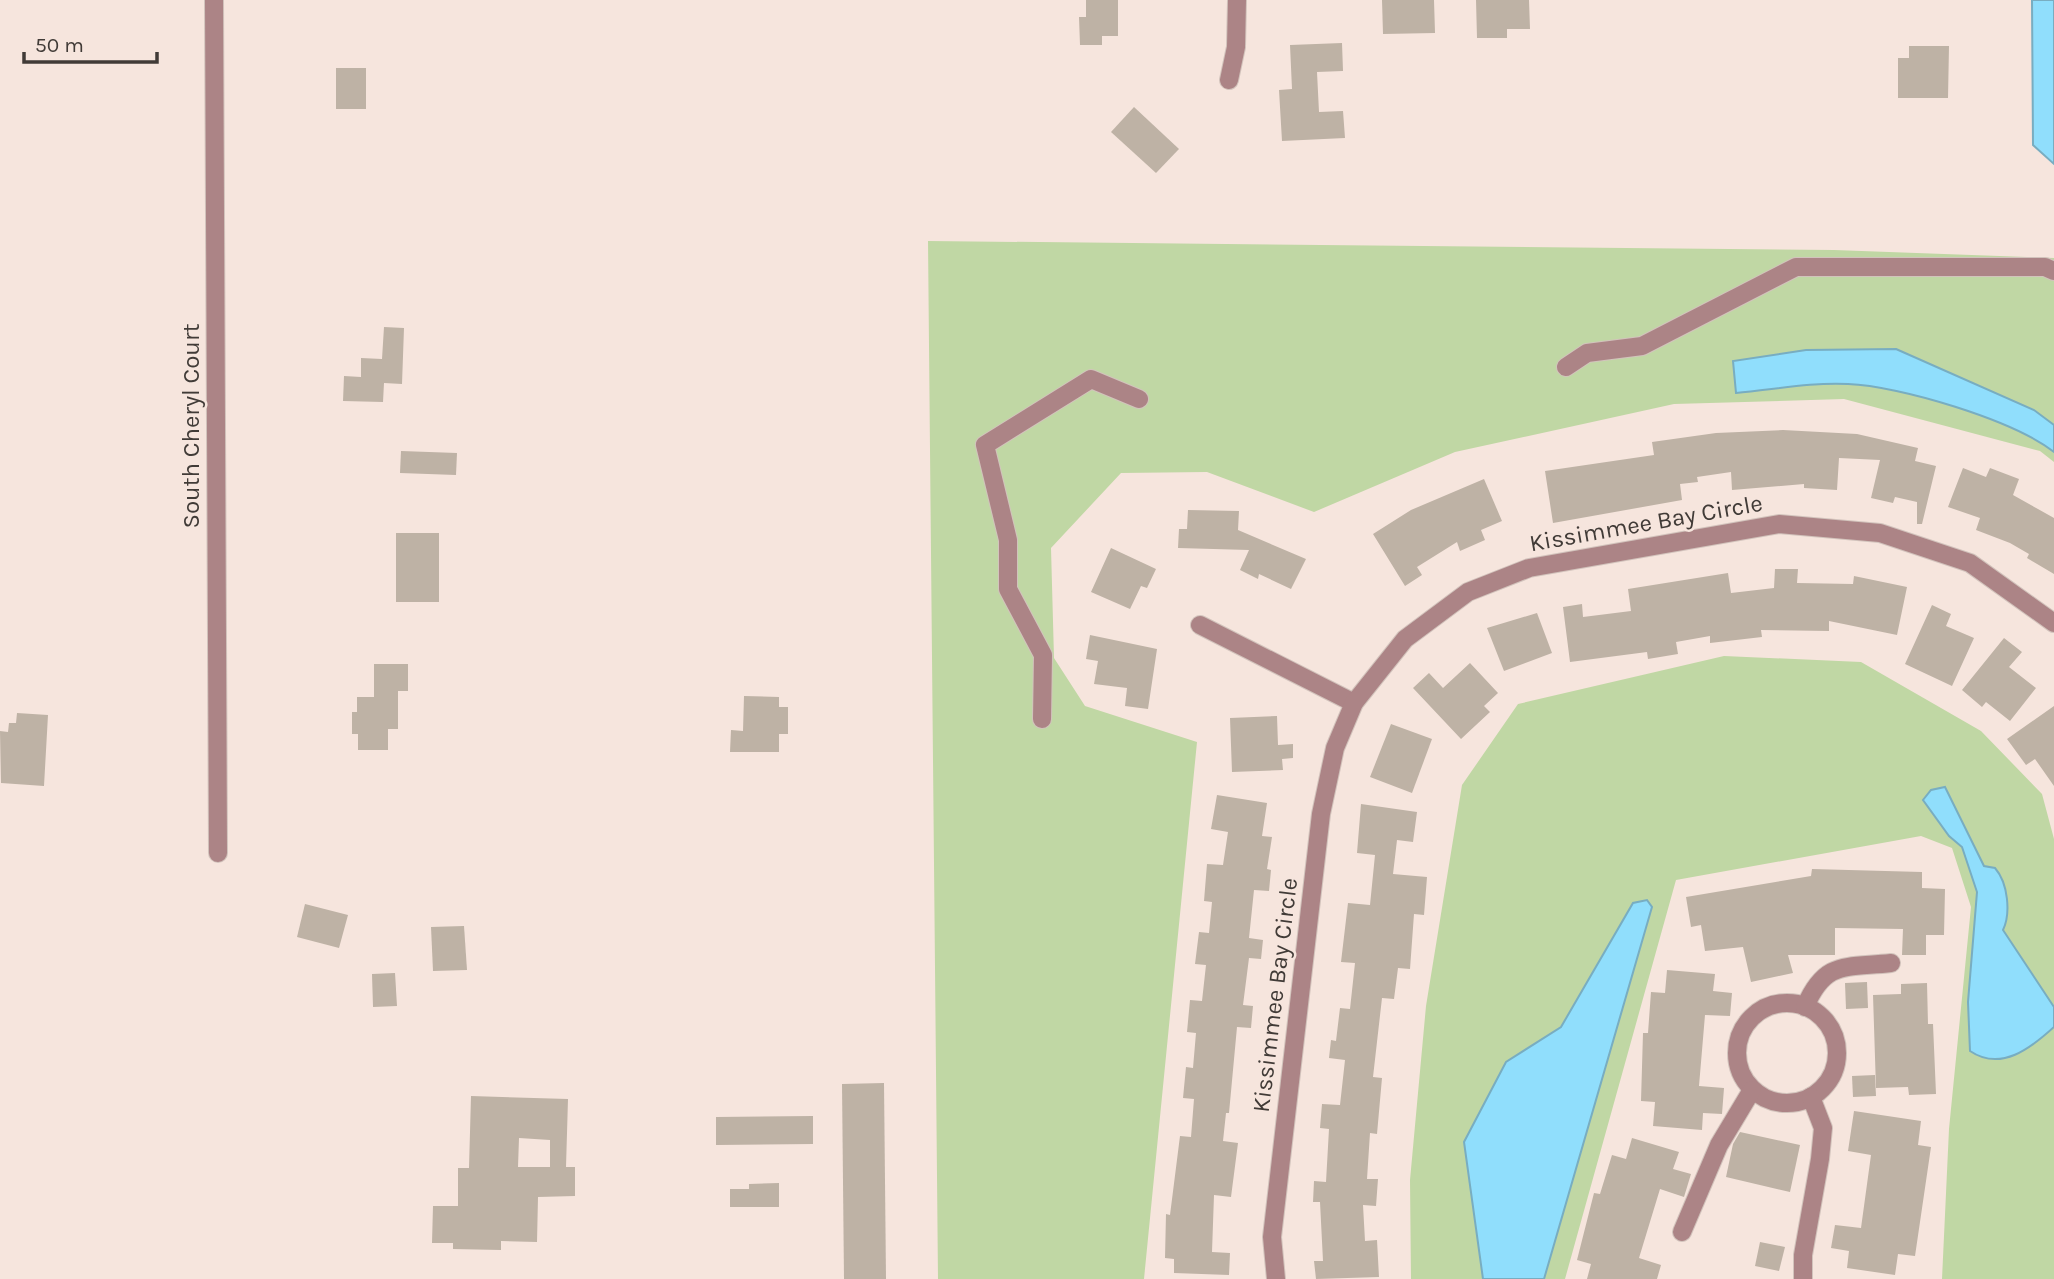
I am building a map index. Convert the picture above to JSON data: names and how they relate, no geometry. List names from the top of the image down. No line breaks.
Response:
{"streets":{"street":["South Cheryl Court","Kissimmee Bay Circle"]},"scale_bar":"50 m"}
